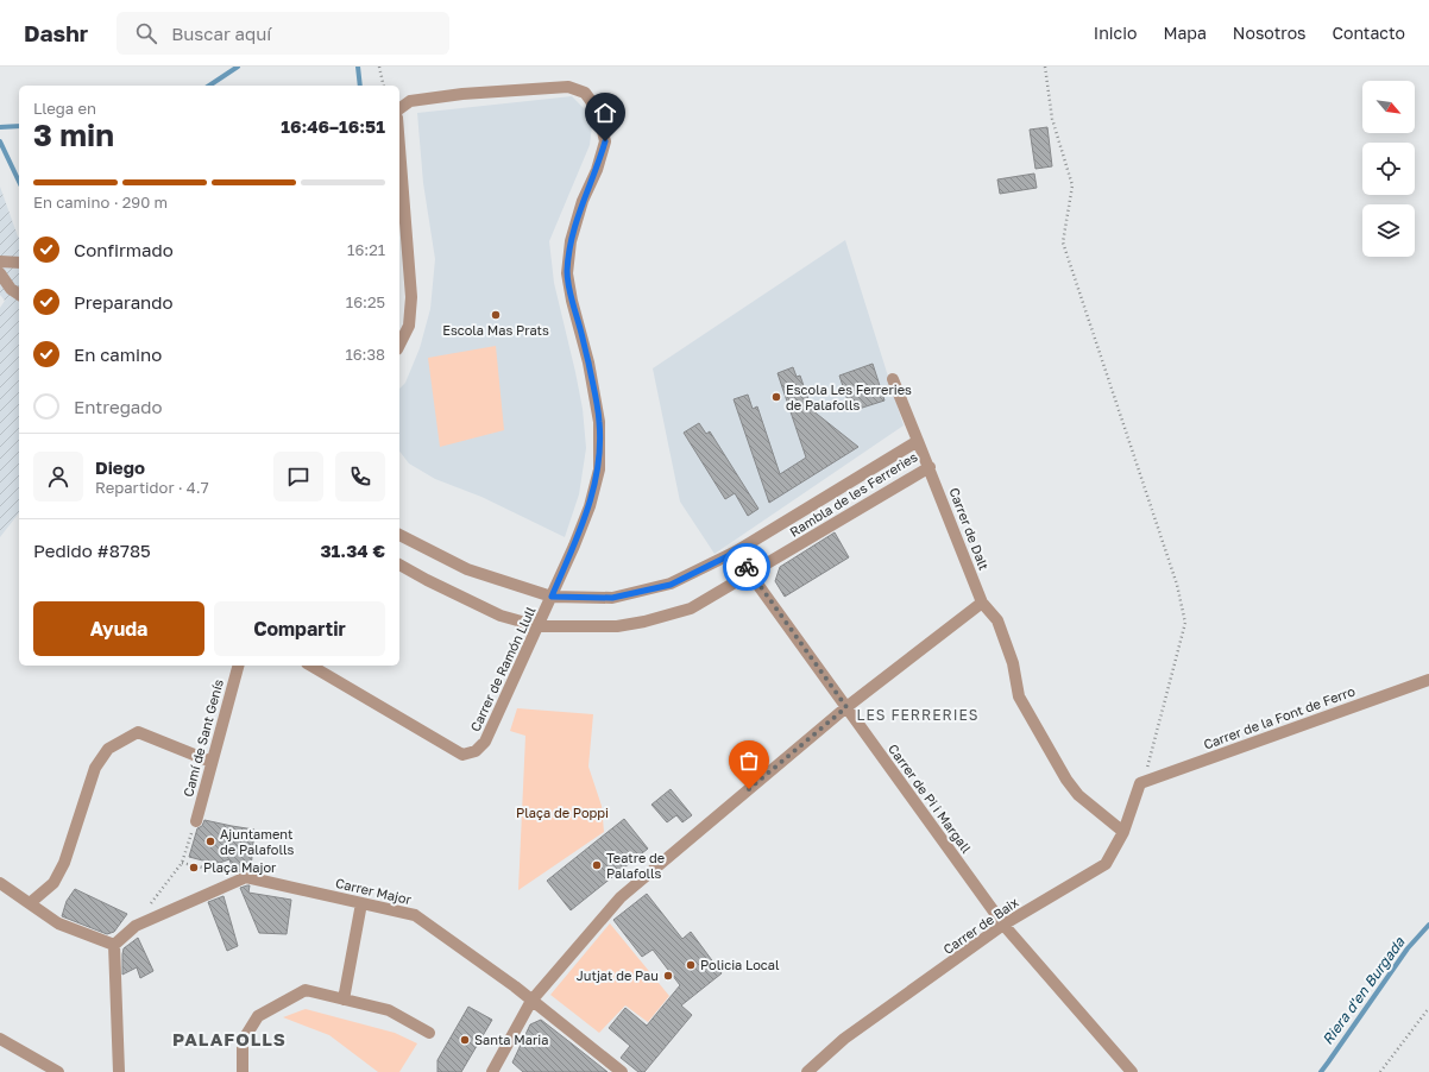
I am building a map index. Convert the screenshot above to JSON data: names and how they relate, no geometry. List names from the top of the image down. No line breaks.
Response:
{"streets":{"street":["Rambla de les Ferreries","Carrer de Dalt","Carrer de Ramón Llull","Carrer de la Font de Ferro","Camí de Sant Genís","Carrer de Pi i Margall","Carrer Major","Carrer de Baix"]},"crossings":[["Rambla de les Ferreries","Carrer de Dalt"],["Rambla de les Ferreries","Carrer de Ramón Llull"],["Rambla de les Ferreries","Carrer de Pi i Margall"],["Carrer de Dalt","Carrer de Baix"],["Carrer de la Font de Ferro","Carrer de Baix"],["Carrer de Pi i Margall","Carrer de Baix"]],"districts":["LES FERRERIES","PALAFOLLS"],"water":["Riera d'en Burgada"],"parks":["Plaça de Poppi"],"places":["Escola Mas Prats","Escola Les Ferreries de Palafolls","Ajuntament de Palafolls","Teatre de Palafolls","Plaça Major","Policia Local","Jutjat de Pau","Santa Maria"],"north":"bottom right","page":{"header":"Dashr","search":"Buscar aquí","nav":["Inicio","Mapa","Nosotros","Contacto"],"heading":["3 min","Llega en","16:46–16:51"],"panel":["Diego","Repartidor · 4.7","Pedido #8785","31.34 €"],"bar":"En camino · 290 m","list":[["Confirmado","16:21"],["Preparando","16:25"],["En camino","16:38"],"Entregado"],"buttons":["Ayuda","Compartir"]}}
